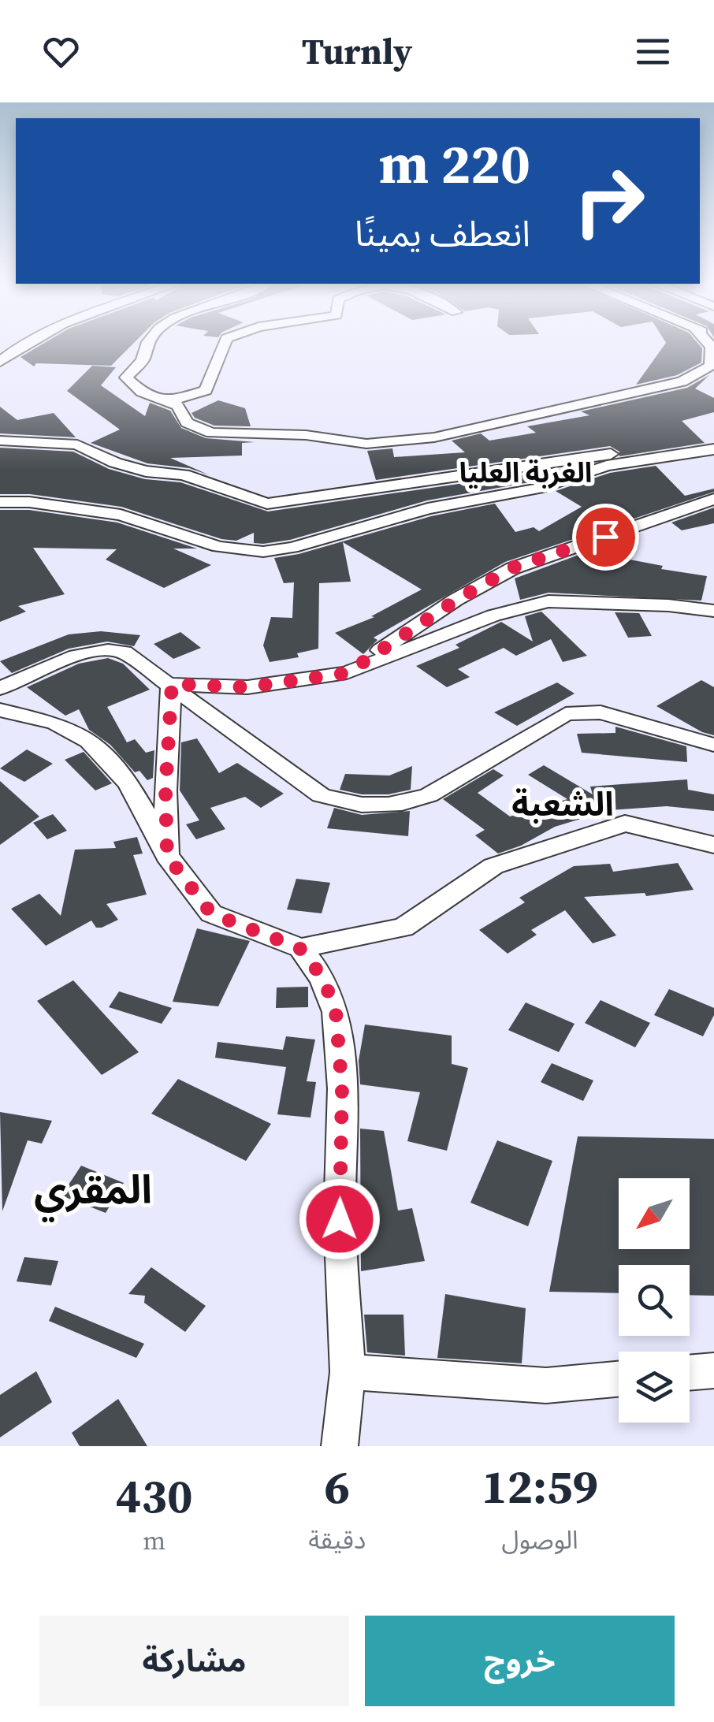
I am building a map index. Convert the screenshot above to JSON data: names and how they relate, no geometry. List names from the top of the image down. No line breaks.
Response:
{"districts":["الغربة العليا","الشعبة","المقري"],"north":"bottom left","page":{"header":"Turnly","turn":["220 m","انعطف يمينًا"],"eta":["12:59","الوصول","6","دقيقة","430","m"],"buttons":["خروج","مشاركة"]}}
